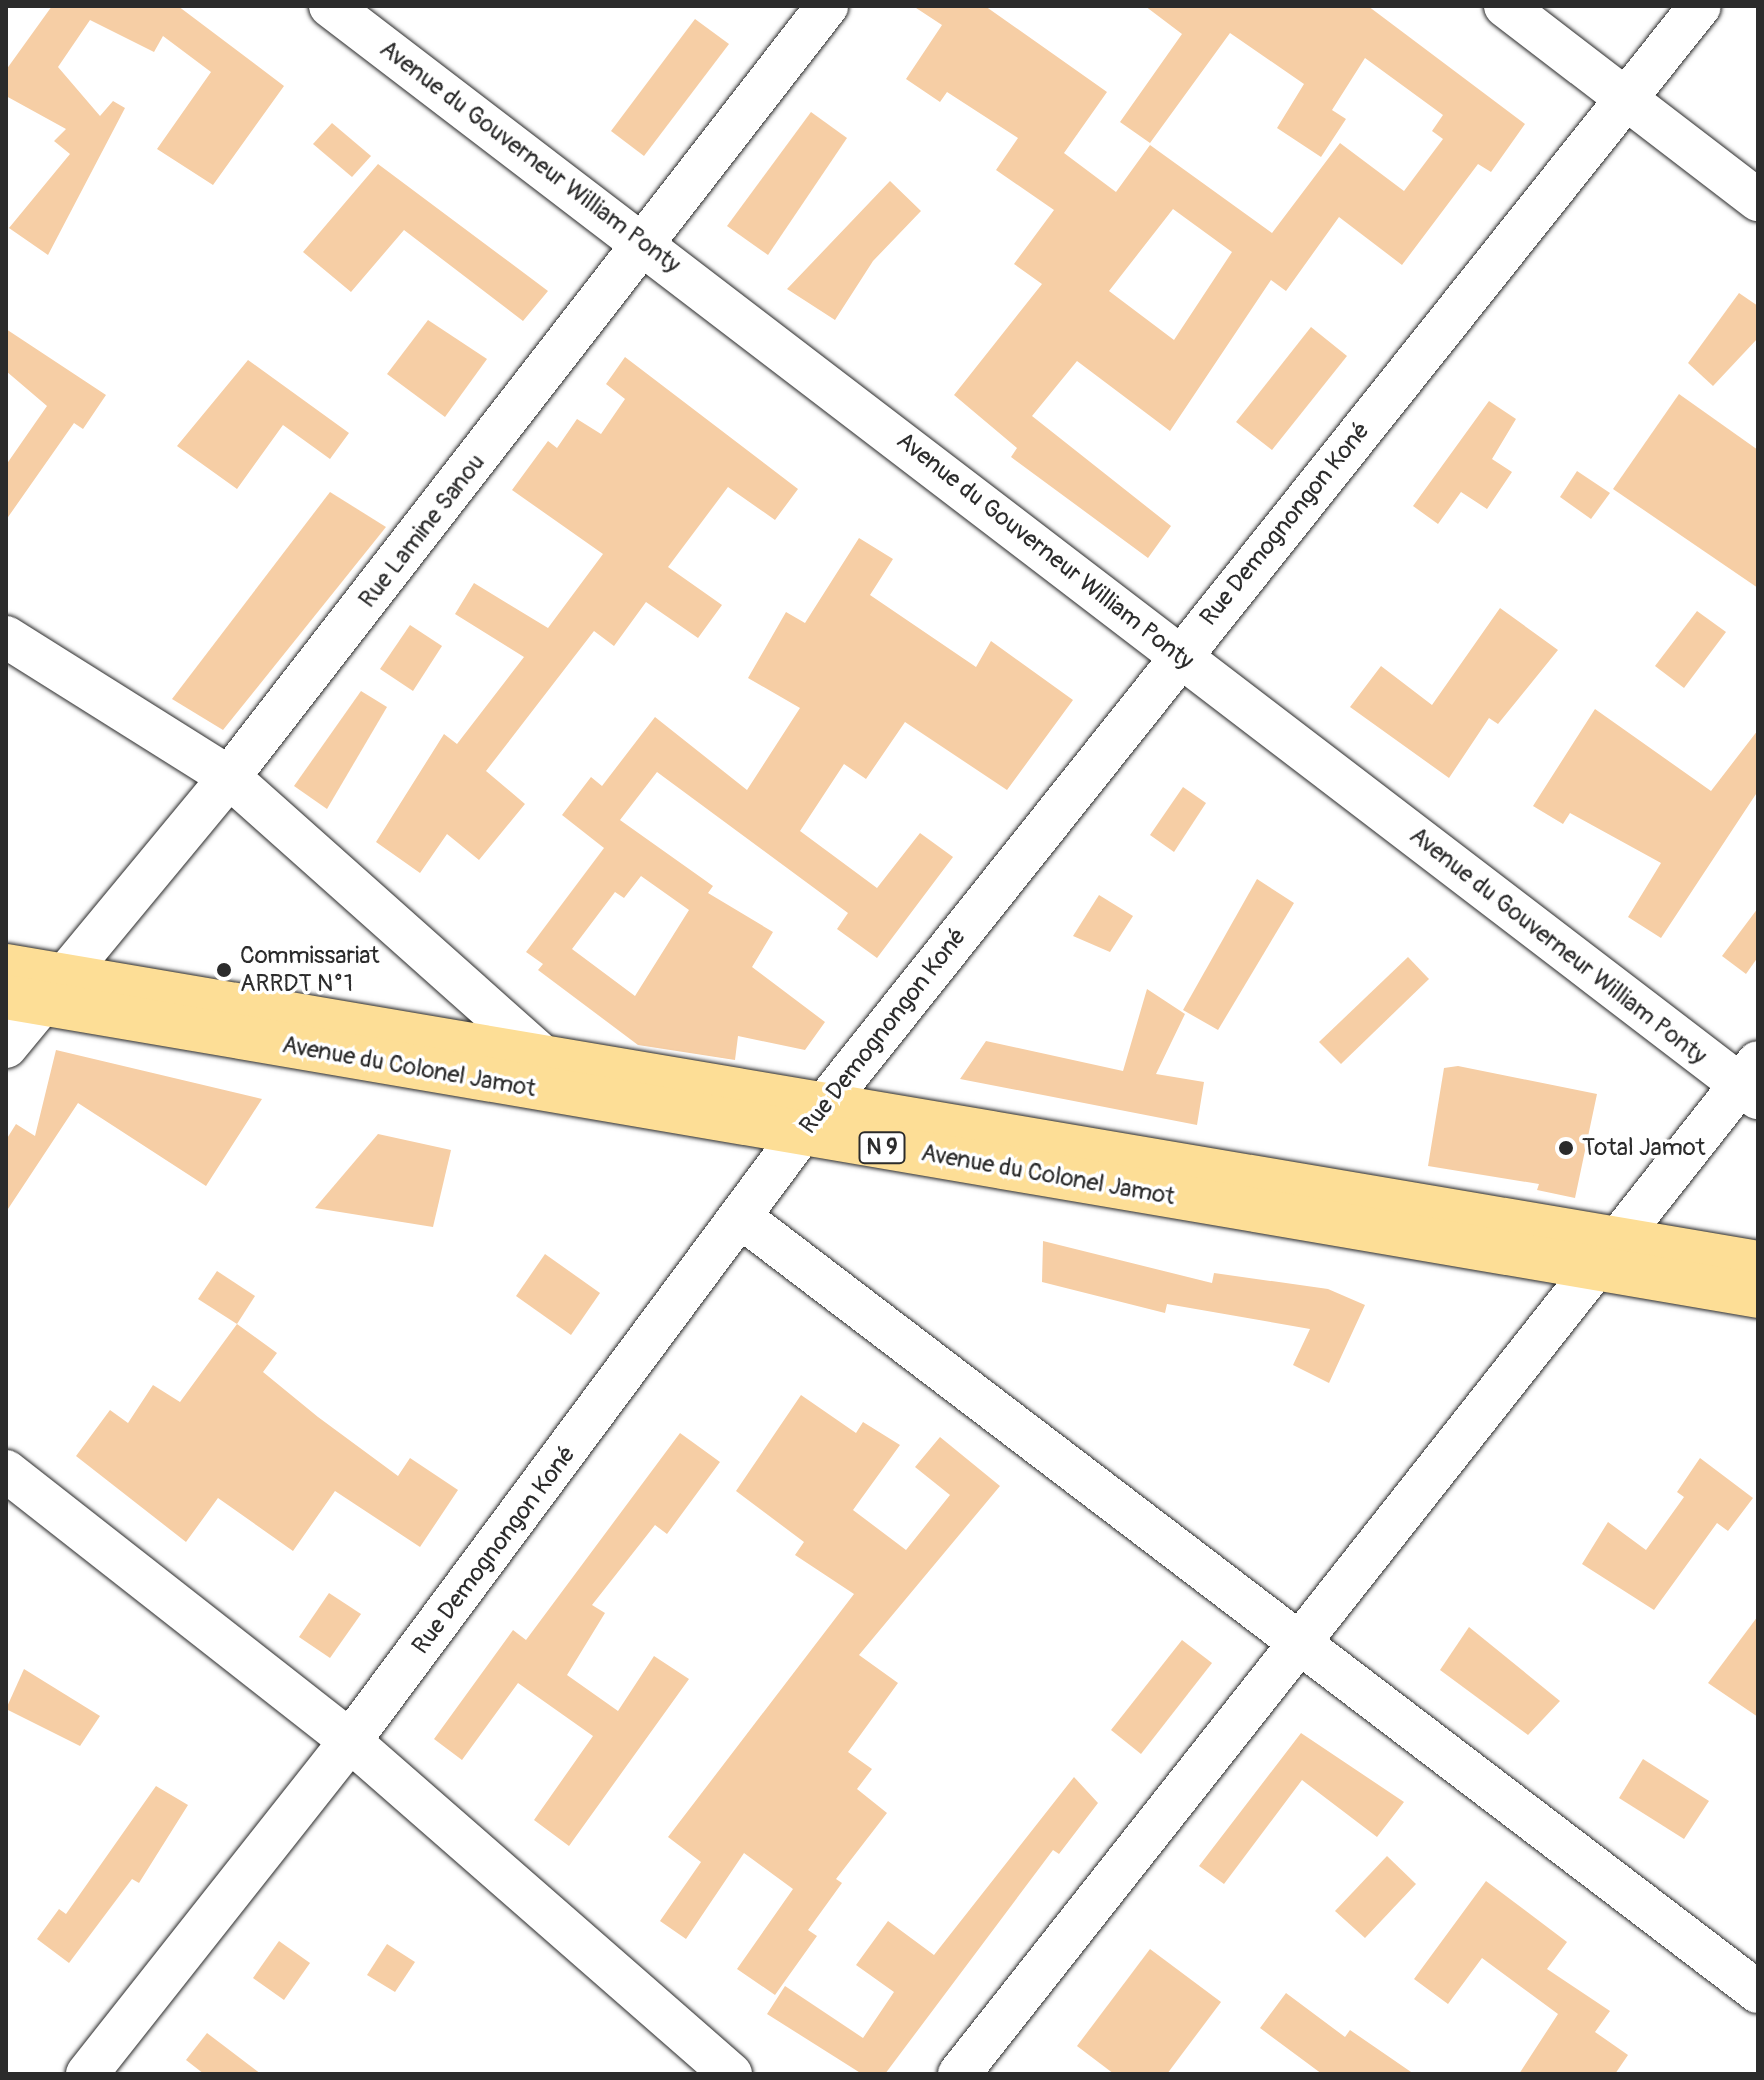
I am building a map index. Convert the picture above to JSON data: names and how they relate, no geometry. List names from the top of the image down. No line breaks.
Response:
{"streets":{"main road":["Avenue du Colonel Jamot","N 9"],"street":["Avenue du Gouverneur William Ponty","Rue Demognongon Koné","Rue Lamine Sanou"]},"crossings":[["Avenue du Gouverneur William Ponty","Rue Demognongon Koné"],["Avenue du Gouverneur William Ponty","Rue Lamine Sanou"],["Rue Demognongon Koné","Avenue du Colonel Jamot"],["Rue Lamine Sanou","Avenue du Colonel Jamot"]],"places":["Commissariat ARRDT N°1","Total Jamot"]}
